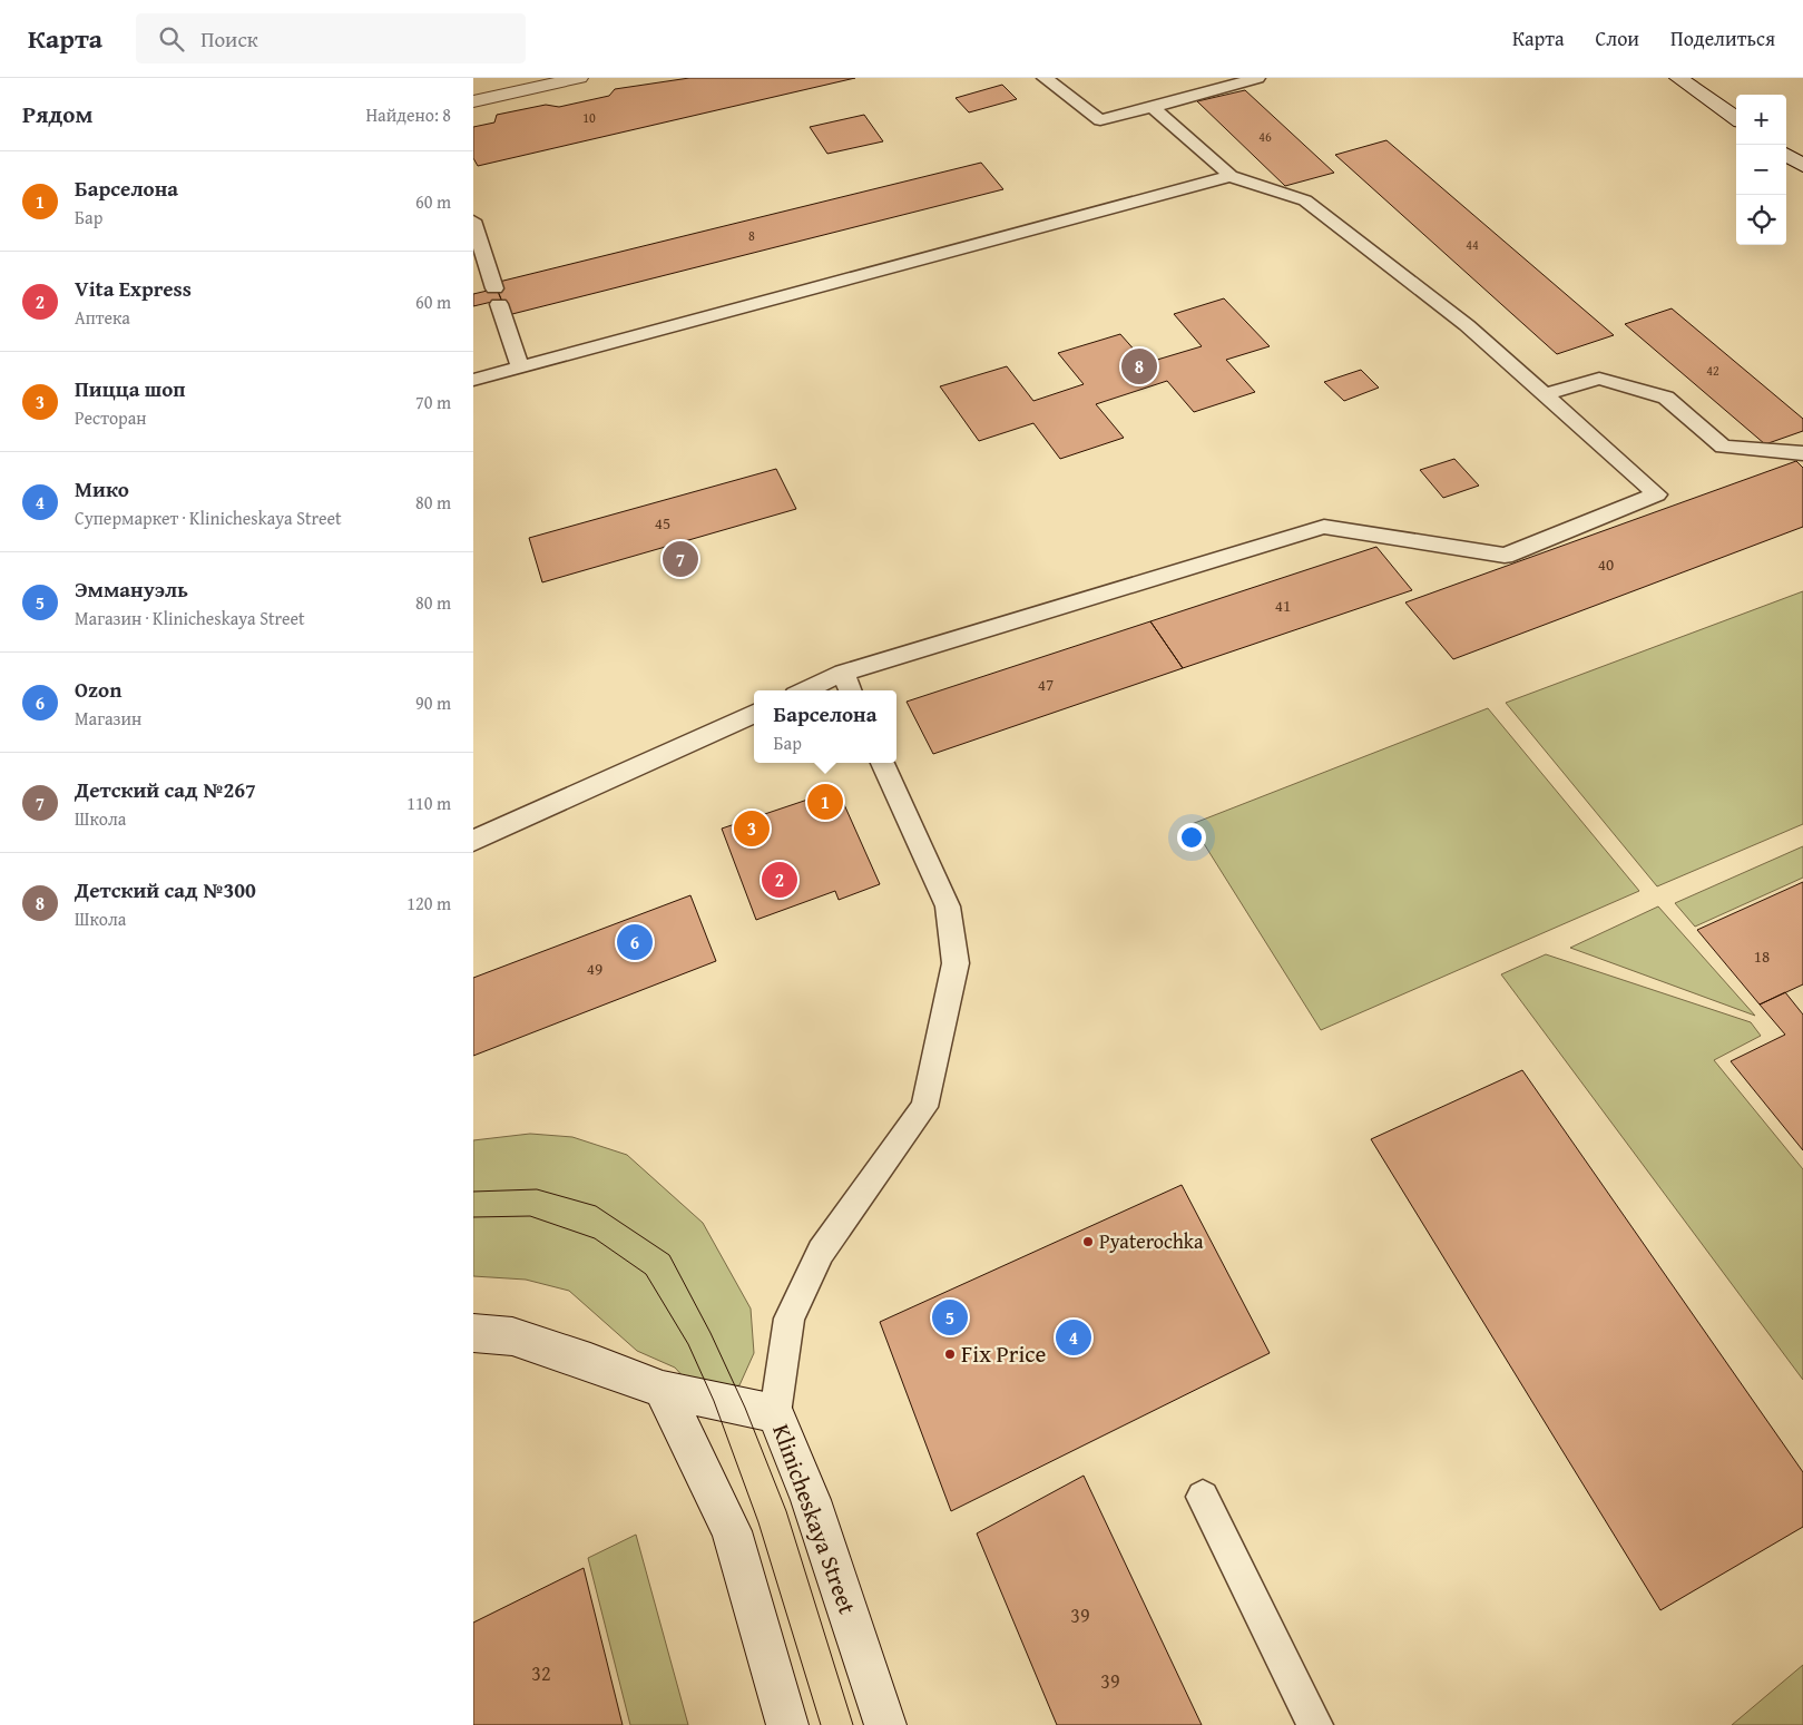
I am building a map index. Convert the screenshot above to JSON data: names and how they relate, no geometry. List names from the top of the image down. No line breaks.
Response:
{"streets":{"street":["Klinicheskaya Street"]},"places":["Pyaterochka","Fix Price"],"house_numbers":["10","46","8","44","42","45","40","41","47","18","49","39","32","39"],"page":{"header":"Карта","search":"Поиск","nav":["Карта","Слои","Поделиться"],"heading":["Рядом","Найдено: 8"],"map_buttons":["+","−"],"list":[{"mark":"1","name":"Барселона","note":"Бар","value":"60 m"},{"mark":"2","name":"Vita Express","note":"Аптека","value":"60 m"},{"mark":"3","name":"Пицца шоп","note":"Ресторан","value":"70 m"},{"mark":"4","name":"Мико","note":"Супермаркет · Klinicheskaya Street","value":"80 m"},{"mark":"5","name":"Эммануэль","note":"Магазин · Klinicheskaya Street","value":"80 m"},{"mark":"6","name":"Ozon","note":"Магазин","value":"90 m"},{"mark":"7","name":"Детский сад №267","note":"Школа","value":"110 m"},{"mark":"8","name":"Детский сад №300","note":"Школа","value":"120 m"}],"pins":["8","7","1","3","2","6","5","4"],"popup":["Барселона","Бар"]}}
